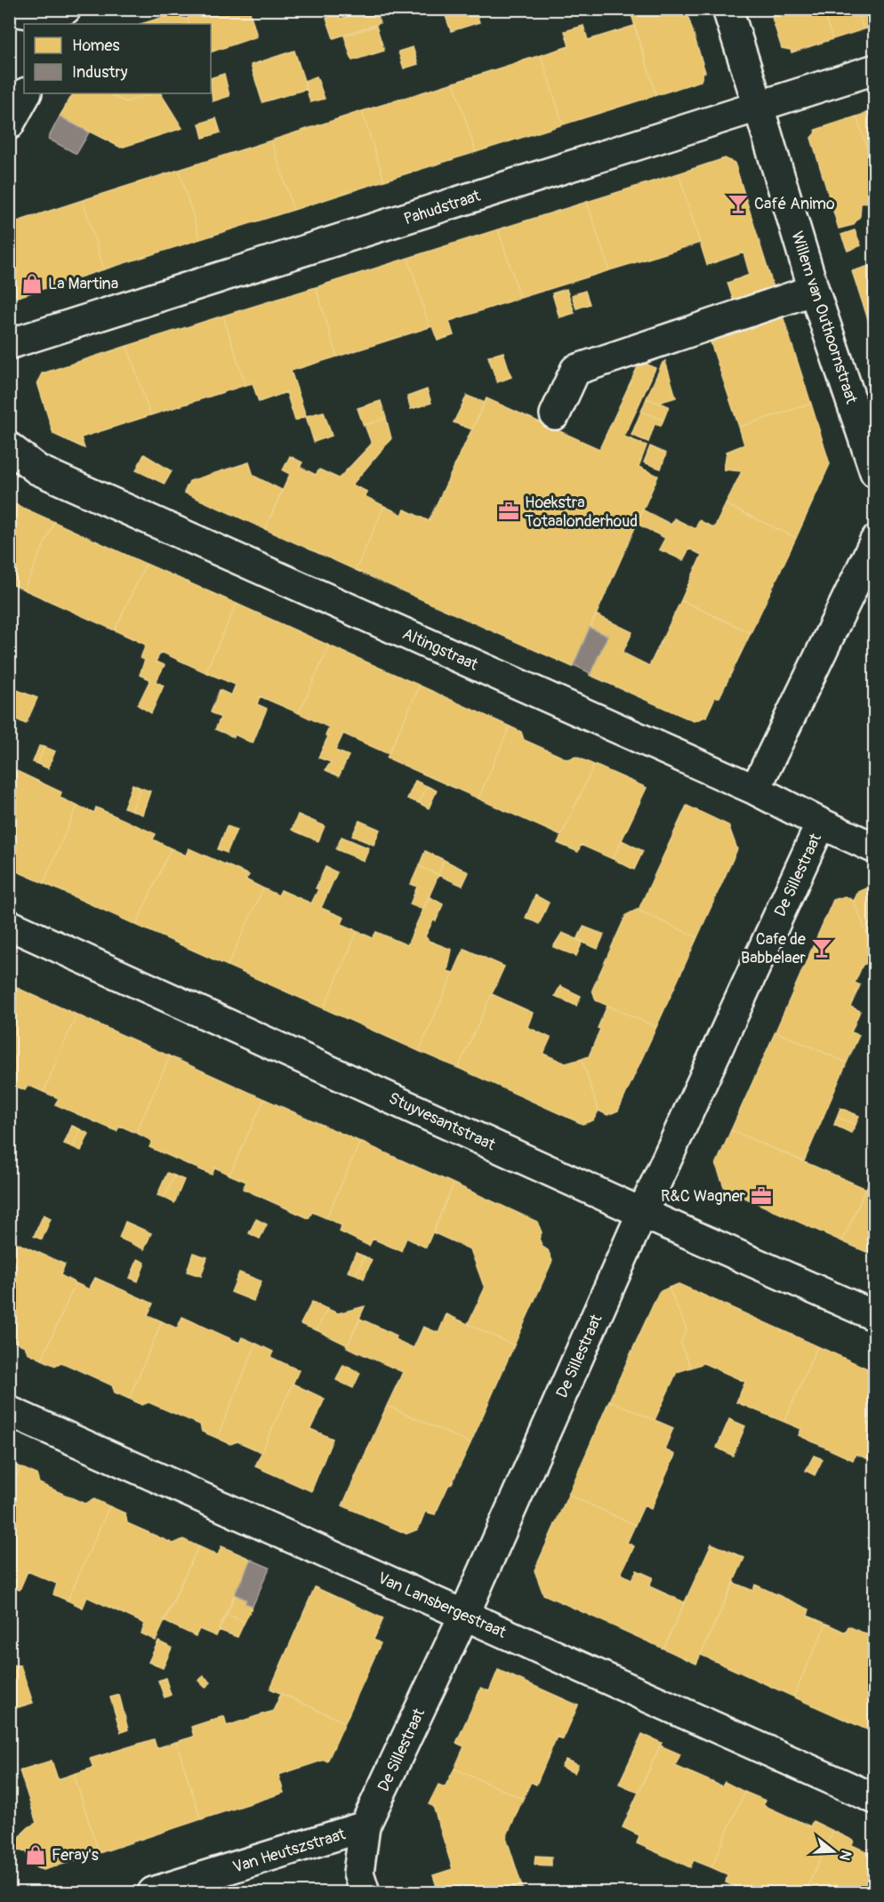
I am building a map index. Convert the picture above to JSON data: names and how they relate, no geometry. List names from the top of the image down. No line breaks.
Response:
{"streets":{"street":["Pahudstraat","Willem van Outhoornstraat","Altingstraat","De Sillestraat","Stuyvesantstraat","Van Lansbergestraat","Van Heutszstraat"]},"crossings":[["Pahudstraat","Willem van Outhoornstraat"],["Altingstraat","De Sillestraat"],["De Sillestraat","Stuyvesantstraat"],["De Sillestraat","Van Lansbergestraat"],["De Sillestraat","Van Heutszstraat"]],"places":{"bar":["Café Animo","Cafe de Babbelaer"],"shop":["La Martina","Feray's"],"office":["Hoekstra Totaalonderhoud","R&C Wagner"]},"legend":["Homes","Industry"],"north":"right"}
